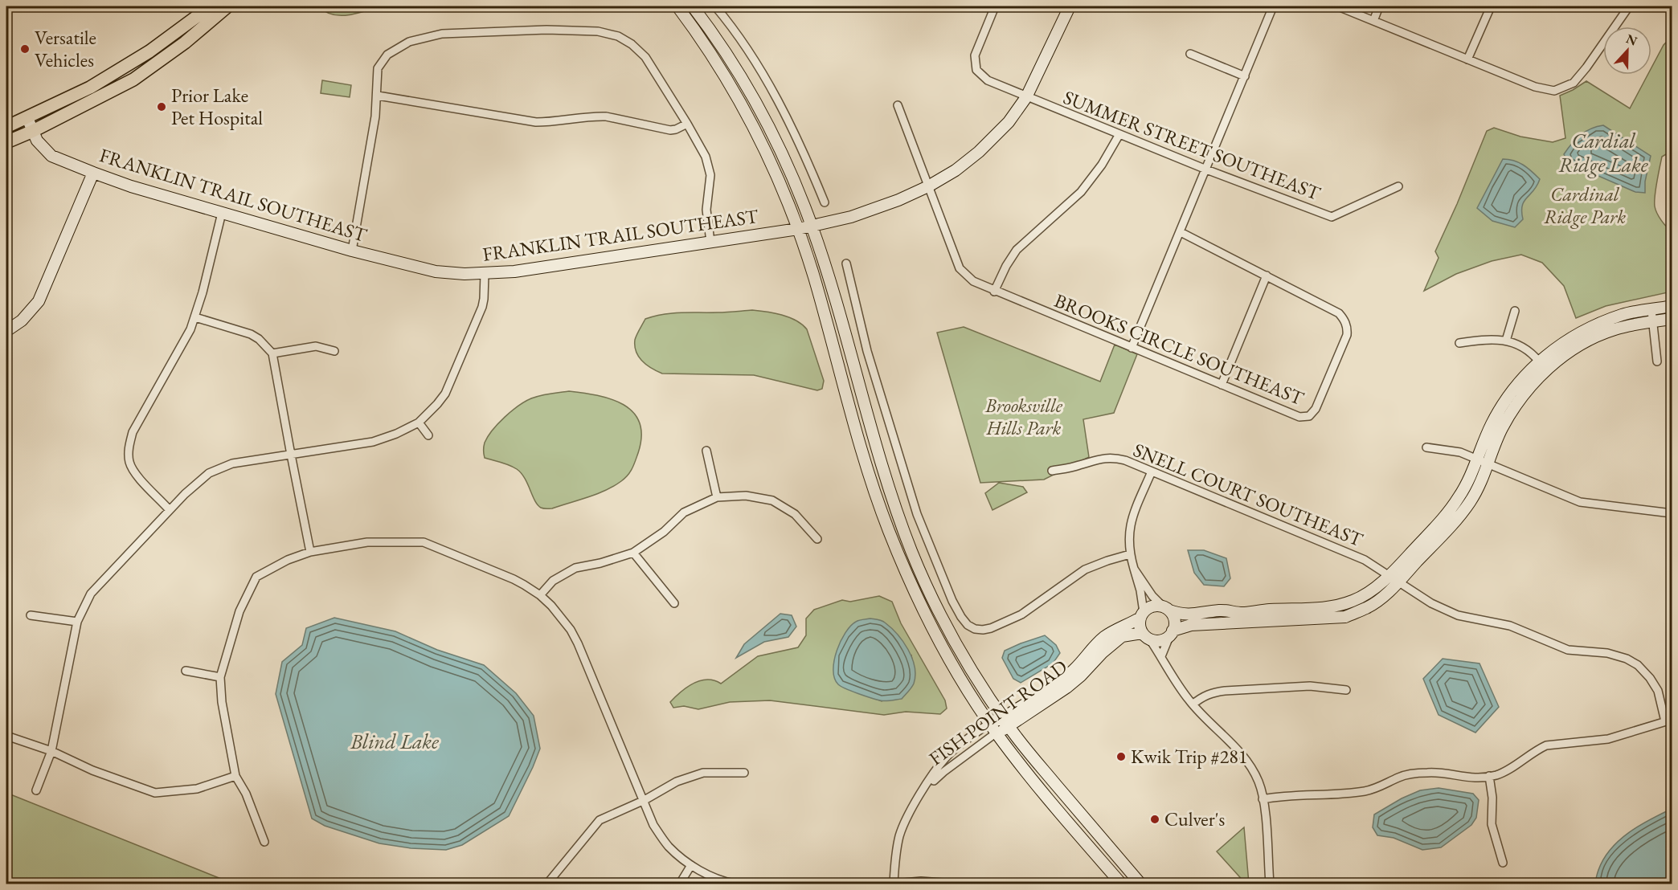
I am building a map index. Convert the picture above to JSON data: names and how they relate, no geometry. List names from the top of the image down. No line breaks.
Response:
{"streets":{"street":["SUMMER STREET SOUTHEAST","FRANKLIN TRAIL SOUTHEAST","BROOKS CIRCLE SOUTHEAST","SNELL COURT SOUTHEAST","FISH POINT ROAD"]},"crossings":[["SUMMER STREET SOUTHEAST","FRANKLIN TRAIL SOUTHEAST"],["FRANKLIN TRAIL SOUTHEAST","BROOKS CIRCLE SOUTHEAST"]],"water":["Cardial Ridge Lake","Blind Lake"],"parks":["Cardinal Ridge Park","Brooksville Hills Park"],"places":["Versatile Vehicles","Prior Lake Pet Hospital","Kwik Trip #281","Culver's"],"north":"top"}
